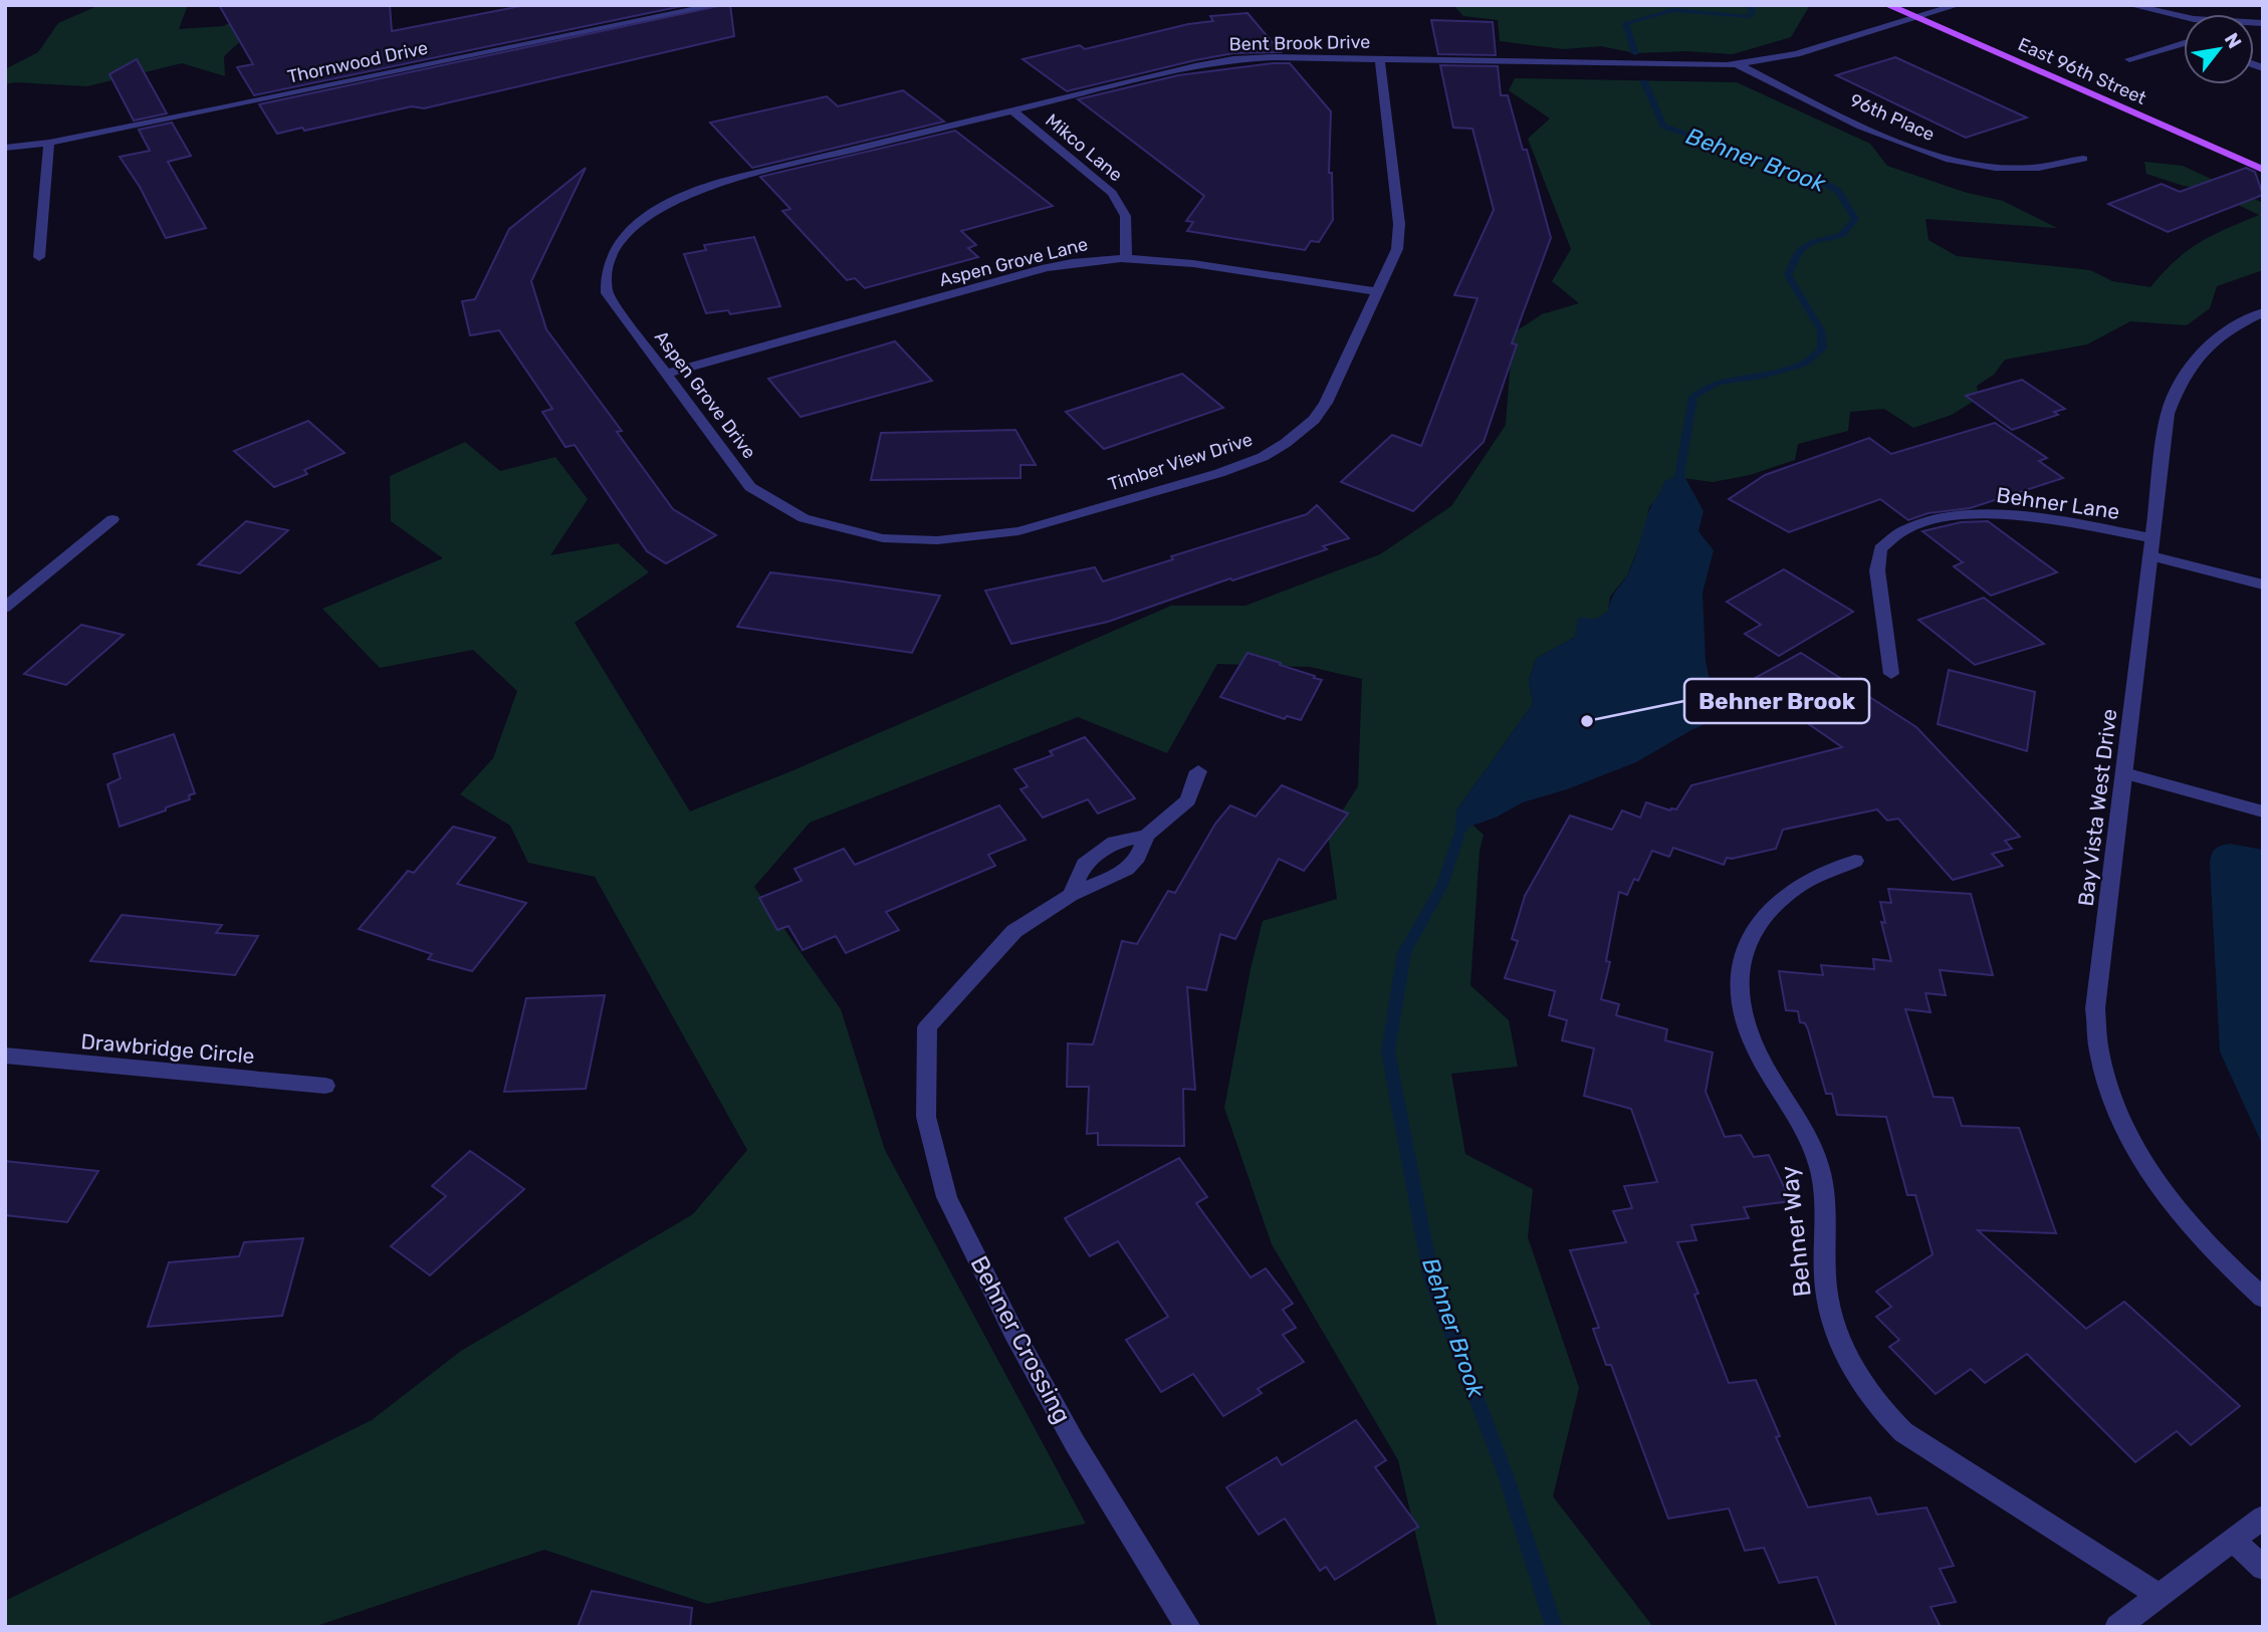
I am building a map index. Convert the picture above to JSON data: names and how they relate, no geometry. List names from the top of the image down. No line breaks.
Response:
{"streets":{"main road":["East 96th Street"],"street":["Bent Brook Drive","Thornwood Drive","96th Place","Mikco Lane","Aspen Grove Lane","Aspen Grove Drive","Timber View Drive","Behner Lane","Bay Vista West Drive","Drawbridge Circle","Behner Way","Behner Crossing"]},"crossings":[["Bent Brook Drive","East 96th Street"],["Bent Brook Drive","96th Place"],["Bent Brook Drive","Mikco Lane"],["Bent Brook Drive","Aspen Grove Drive"],["Bent Brook Drive","Timber View Drive"],["Mikco Lane","Aspen Grove Lane"],["Aspen Grove Lane","Aspen Grove Drive"],["Aspen Grove Lane","Timber View Drive"],["Aspen Grove Drive","Timber View Drive"],["Behner Lane","Bay Vista West Drive"]],"water":["Behner Brook"],"places":["Behner Brook"],"north":"top right"}
